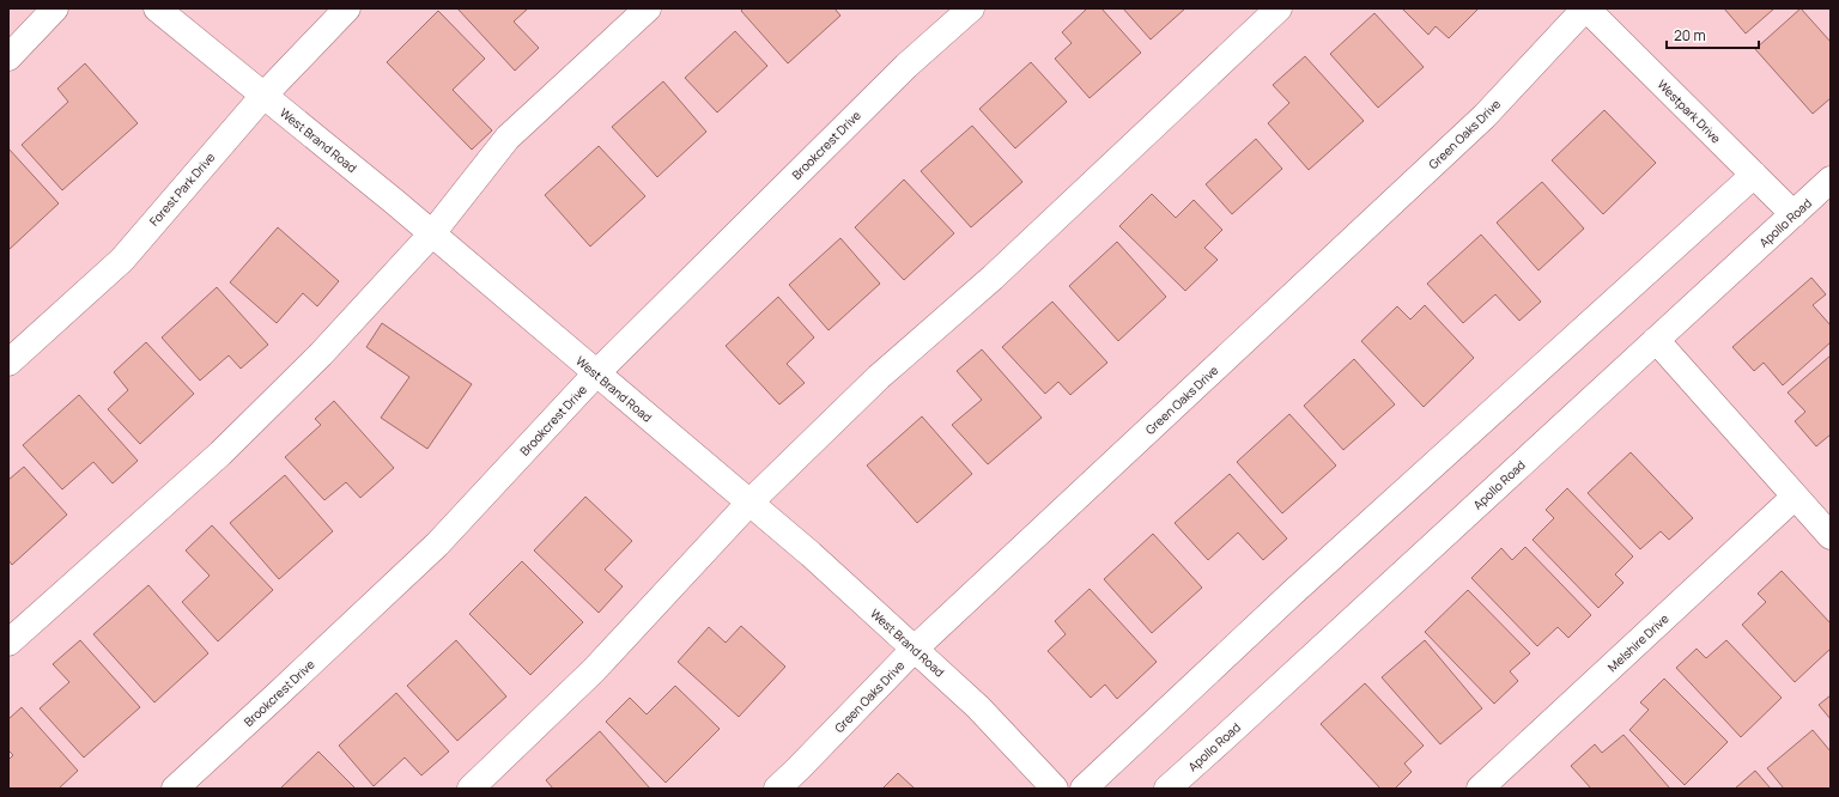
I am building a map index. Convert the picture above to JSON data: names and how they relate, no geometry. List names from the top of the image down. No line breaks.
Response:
{"streets":{"street":["Westpark Drive","Green Oaks Drive","West Brand Road","Brookcrest Drive","Forest Park Drive","Apollo Road","Melshire Drive"]},"crossings":[["Westpark Drive","Green Oaks Drive"],["Westpark Drive","Apollo Road"],["Green Oaks Drive","West Brand Road"],["West Brand Road","Brookcrest Drive"],["West Brand Road","Forest Park Drive"]],"scale_bar":"20 m"}
